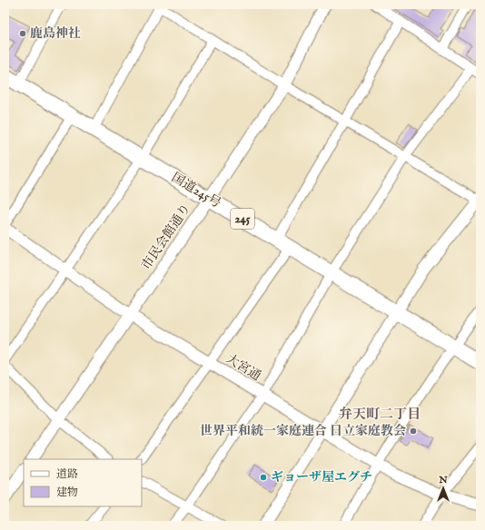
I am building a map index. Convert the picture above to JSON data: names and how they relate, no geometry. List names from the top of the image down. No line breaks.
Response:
{"streets":{"highway":["国道245号","245"],"street":["市民会館通り","大宮通"]},"crossings":[["国道245号","市民会館通り"],["市民会館通り","大宮通"]],"districts":["弁天町二丁目"],"places":["鹿島神社","世界平和統一家庭連合 日立家庭教会","ギョーザ屋エグチ"],"legend":["道路","建物"],"north":"top"}
